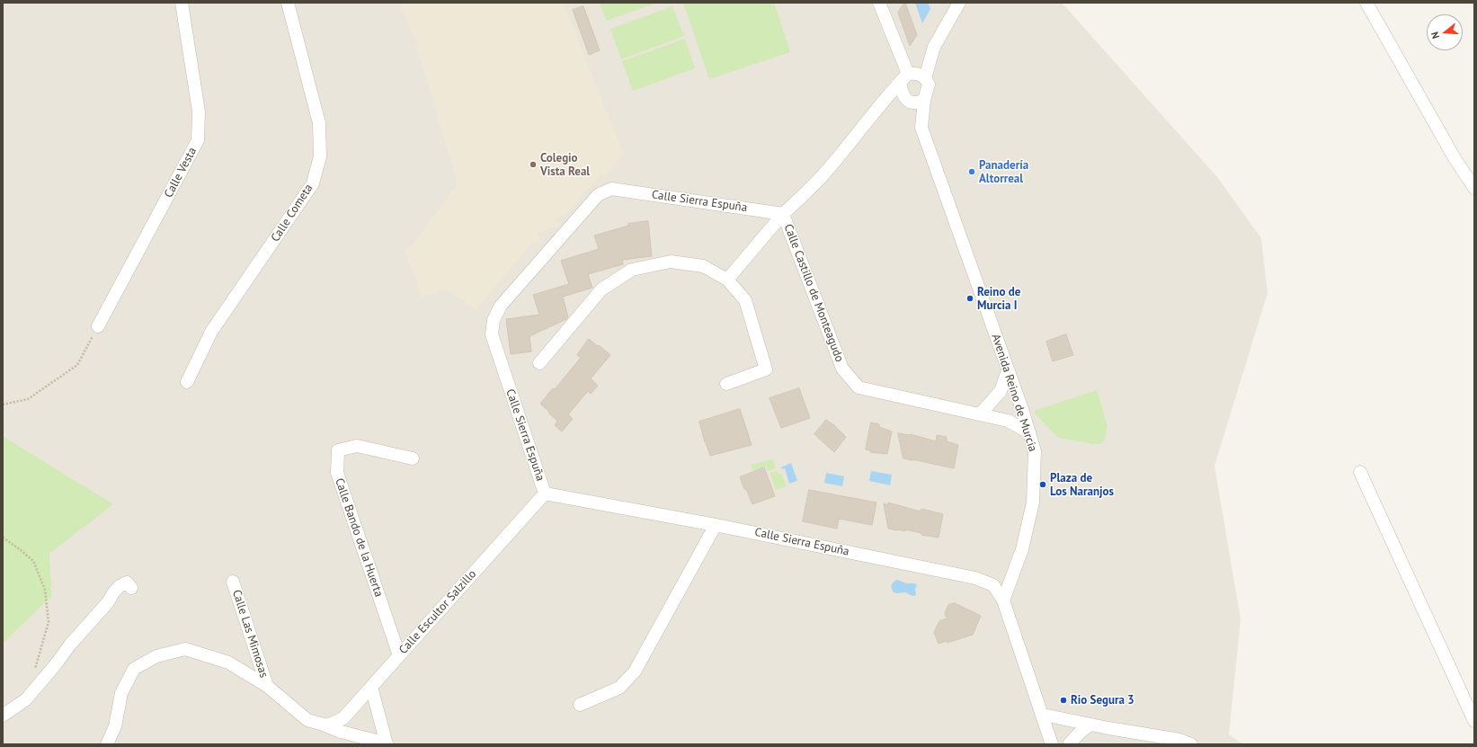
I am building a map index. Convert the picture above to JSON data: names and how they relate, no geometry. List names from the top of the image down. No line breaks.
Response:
{"streets":{"street":["Calle Vesta","Calle Sierra Espuña","Calle Cometa","Calle Castillo de Monteagudo","Avenida Reino de Murcia","Calle Bando de la Huerta","Calle Escultor Salzillo","Calle Las Mimosas"]},"crossings":[["Calle Sierra Espuña","Calle Castillo de Monteagudo"],["Calle Sierra Espuña","Avenida Reino de Murcia"],["Calle Sierra Espuña","Calle Escultor Salzillo"],["Calle Castillo de Monteagudo","Avenida Reino de Murcia"],["Calle Bando de la Huerta","Calle Escultor Salzillo"]],"places":["Colegio Vista Real","Panadería Altorreal","Reino de Murcia I","Plaza de Los Naranjos","Rio Segura 3"],"north":"left"}
